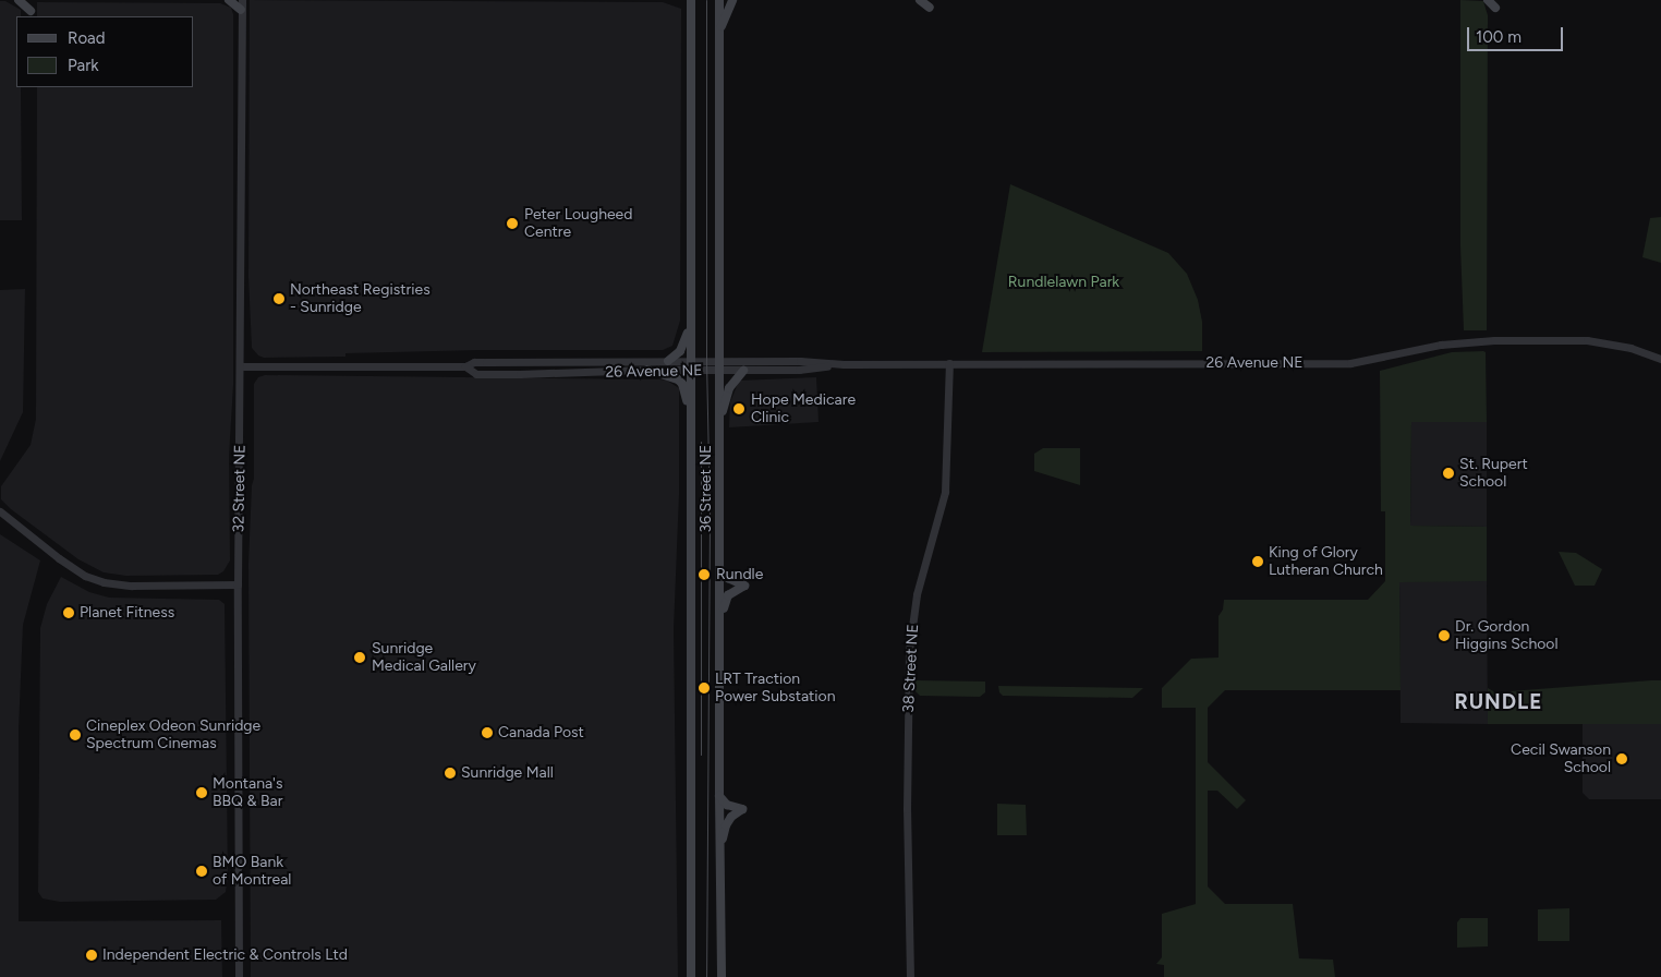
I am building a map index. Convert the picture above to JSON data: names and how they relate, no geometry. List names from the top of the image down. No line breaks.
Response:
{"streets":{"main road":["36 Street NE"],"street":["26 Avenue NE","32 Street NE","38 Street NE"]},"crossings":[["26 Avenue NE","32 Street NE"],["26 Avenue NE","36 Street NE"],["26 Avenue NE","38 Street NE"]],"districts":["RUNDLE"],"parks":["Rundlelawn Park"],"places":["Peter Lougheed Centre","Northeast Registries - Sunridge","Hope Medicare Clinic","St. Rupert School","King of Glory Lutheran Church","Rundle","Planet Fitness","Dr. Gordon Higgins School","Sunridge Medical Gallery","LRT Traction Power Substation","Canada Post","Cineplex Odeon Sunridge Spectrum Cinemas","Cecil Swanson School","Sunridge Mall","Montana's BBQ & Bar","BMO Bank of Montreal","Independent Electric & Controls Ltd"],"legend":["Road","Park"],"scale_bar":"100 m"}
